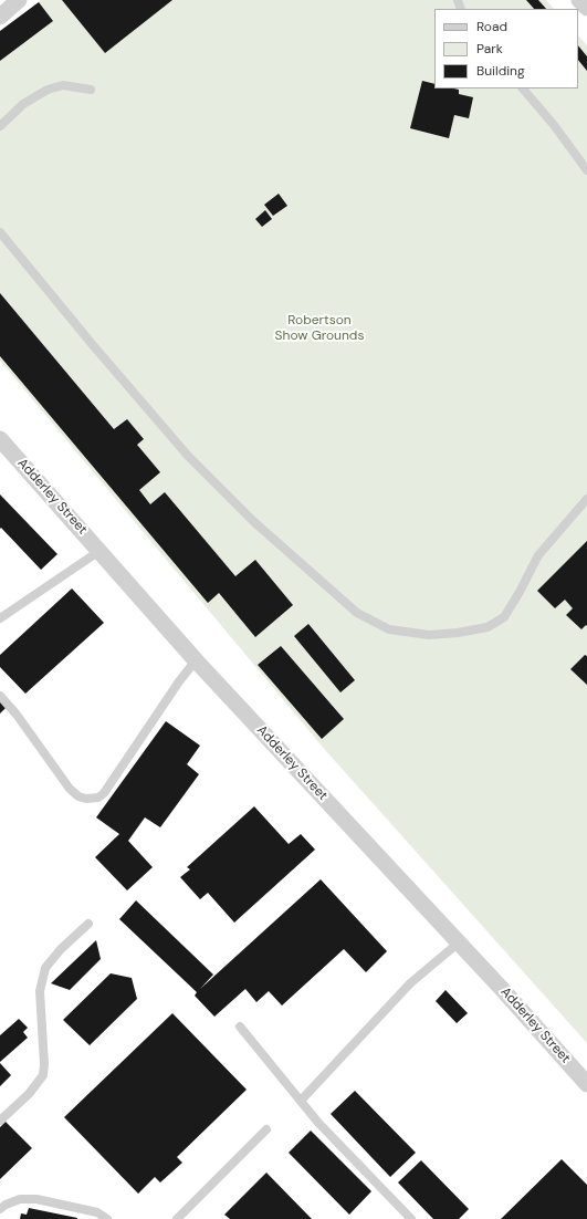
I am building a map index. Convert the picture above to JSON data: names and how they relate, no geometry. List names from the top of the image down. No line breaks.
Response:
{"streets":{"street":["Adderley Street"]},"parks":["Robertson Show Grounds"],"legend":["Road","Park","Building"]}
